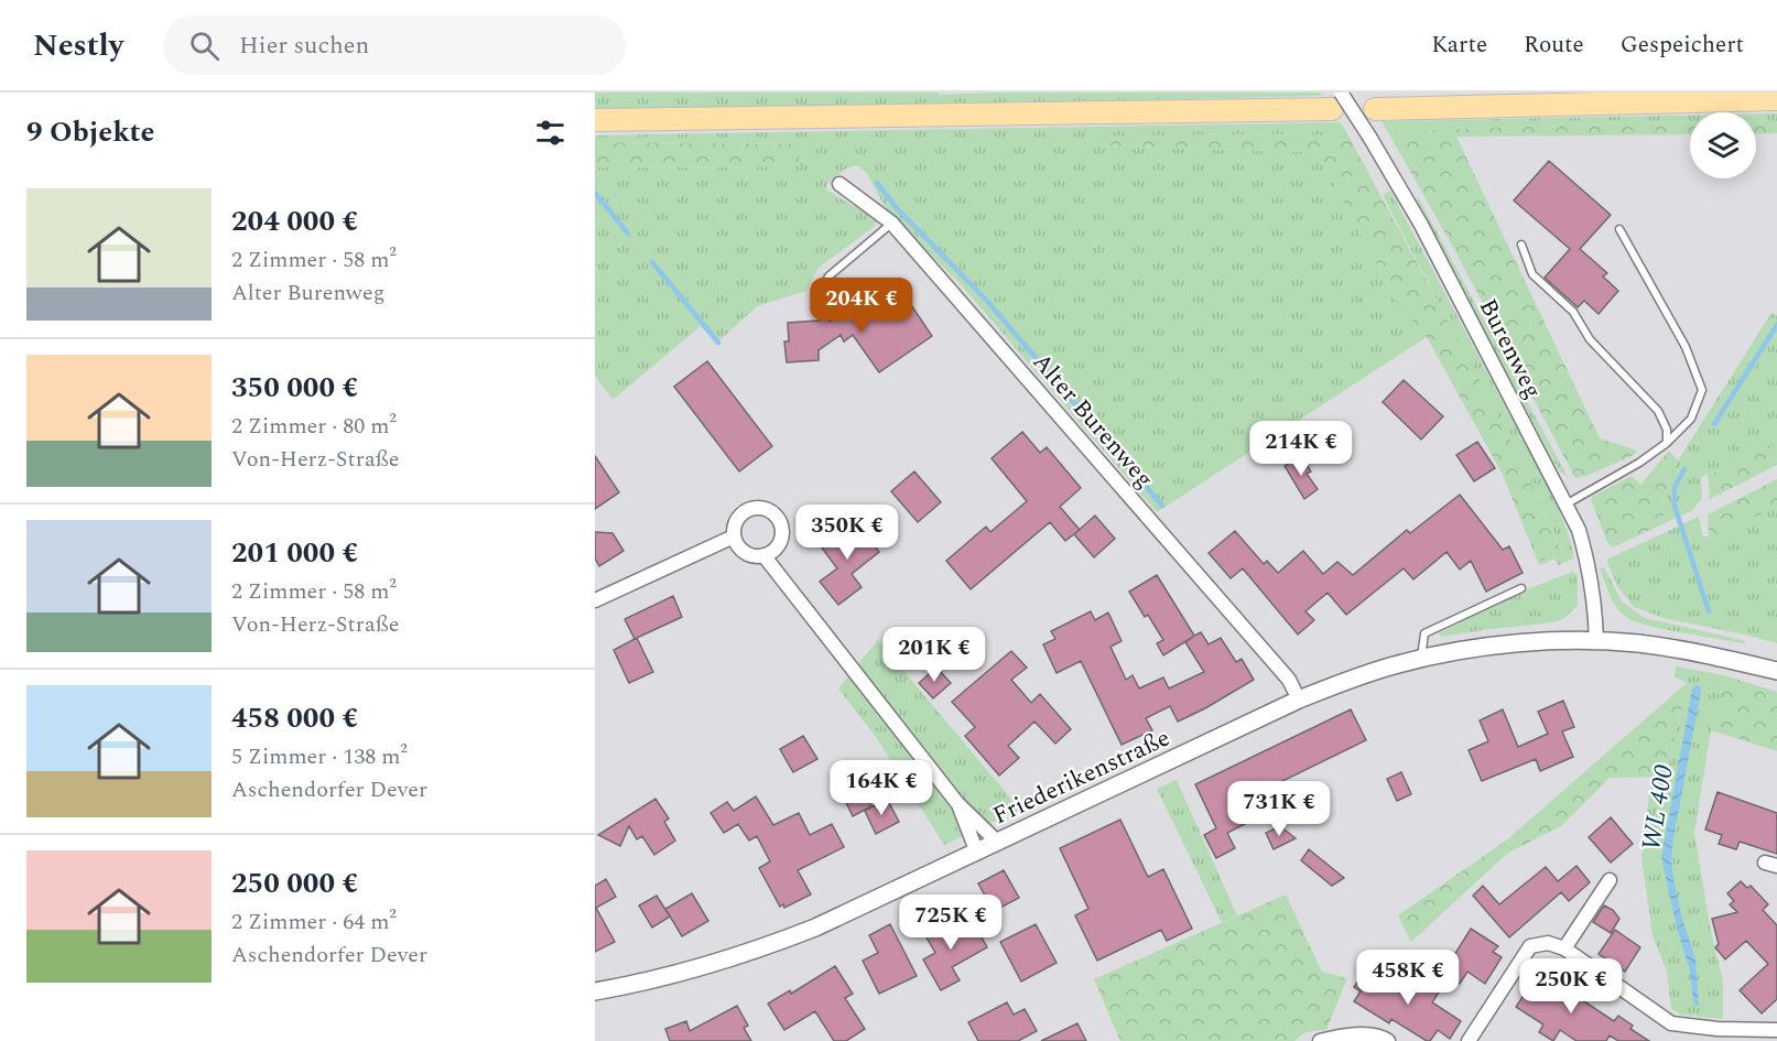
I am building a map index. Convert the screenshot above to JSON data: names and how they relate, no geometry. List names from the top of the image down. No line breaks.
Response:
{"streets":{"street":["Burenweg","Alter Burenweg","Friederikenstraße"]},"crossings":[["Burenweg","Friederikenstraße"],["Alter Burenweg","Friederikenstraße"]],"water":["WL 400"],"page":{"header":"Nestly","search":"Hier suchen","nav":["Karte","Route","Gespeichert"],"heading":"9 Objekte","list":[{"name":"204 000 €","note":"2 Zimmer · 58 m² · Alter Burenweg"},{"name":"350 000 €","note":"2 Zimmer · 80 m² · Von-Herz-Straße"},{"name":"201 000 €","note":"2 Zimmer · 58 m² · Von-Herz-Straße"},{"name":"458 000 €","note":"5 Zimmer · 138 m² · Aschendorfer Dever"},{"name":"250 000 €","note":"2 Zimmer · 64 m² · Aschendorfer Dever"}],"price":["204K €","214K €","350K €","201K €","164K €","731K €","725K €","458K €","250K €"]}}
